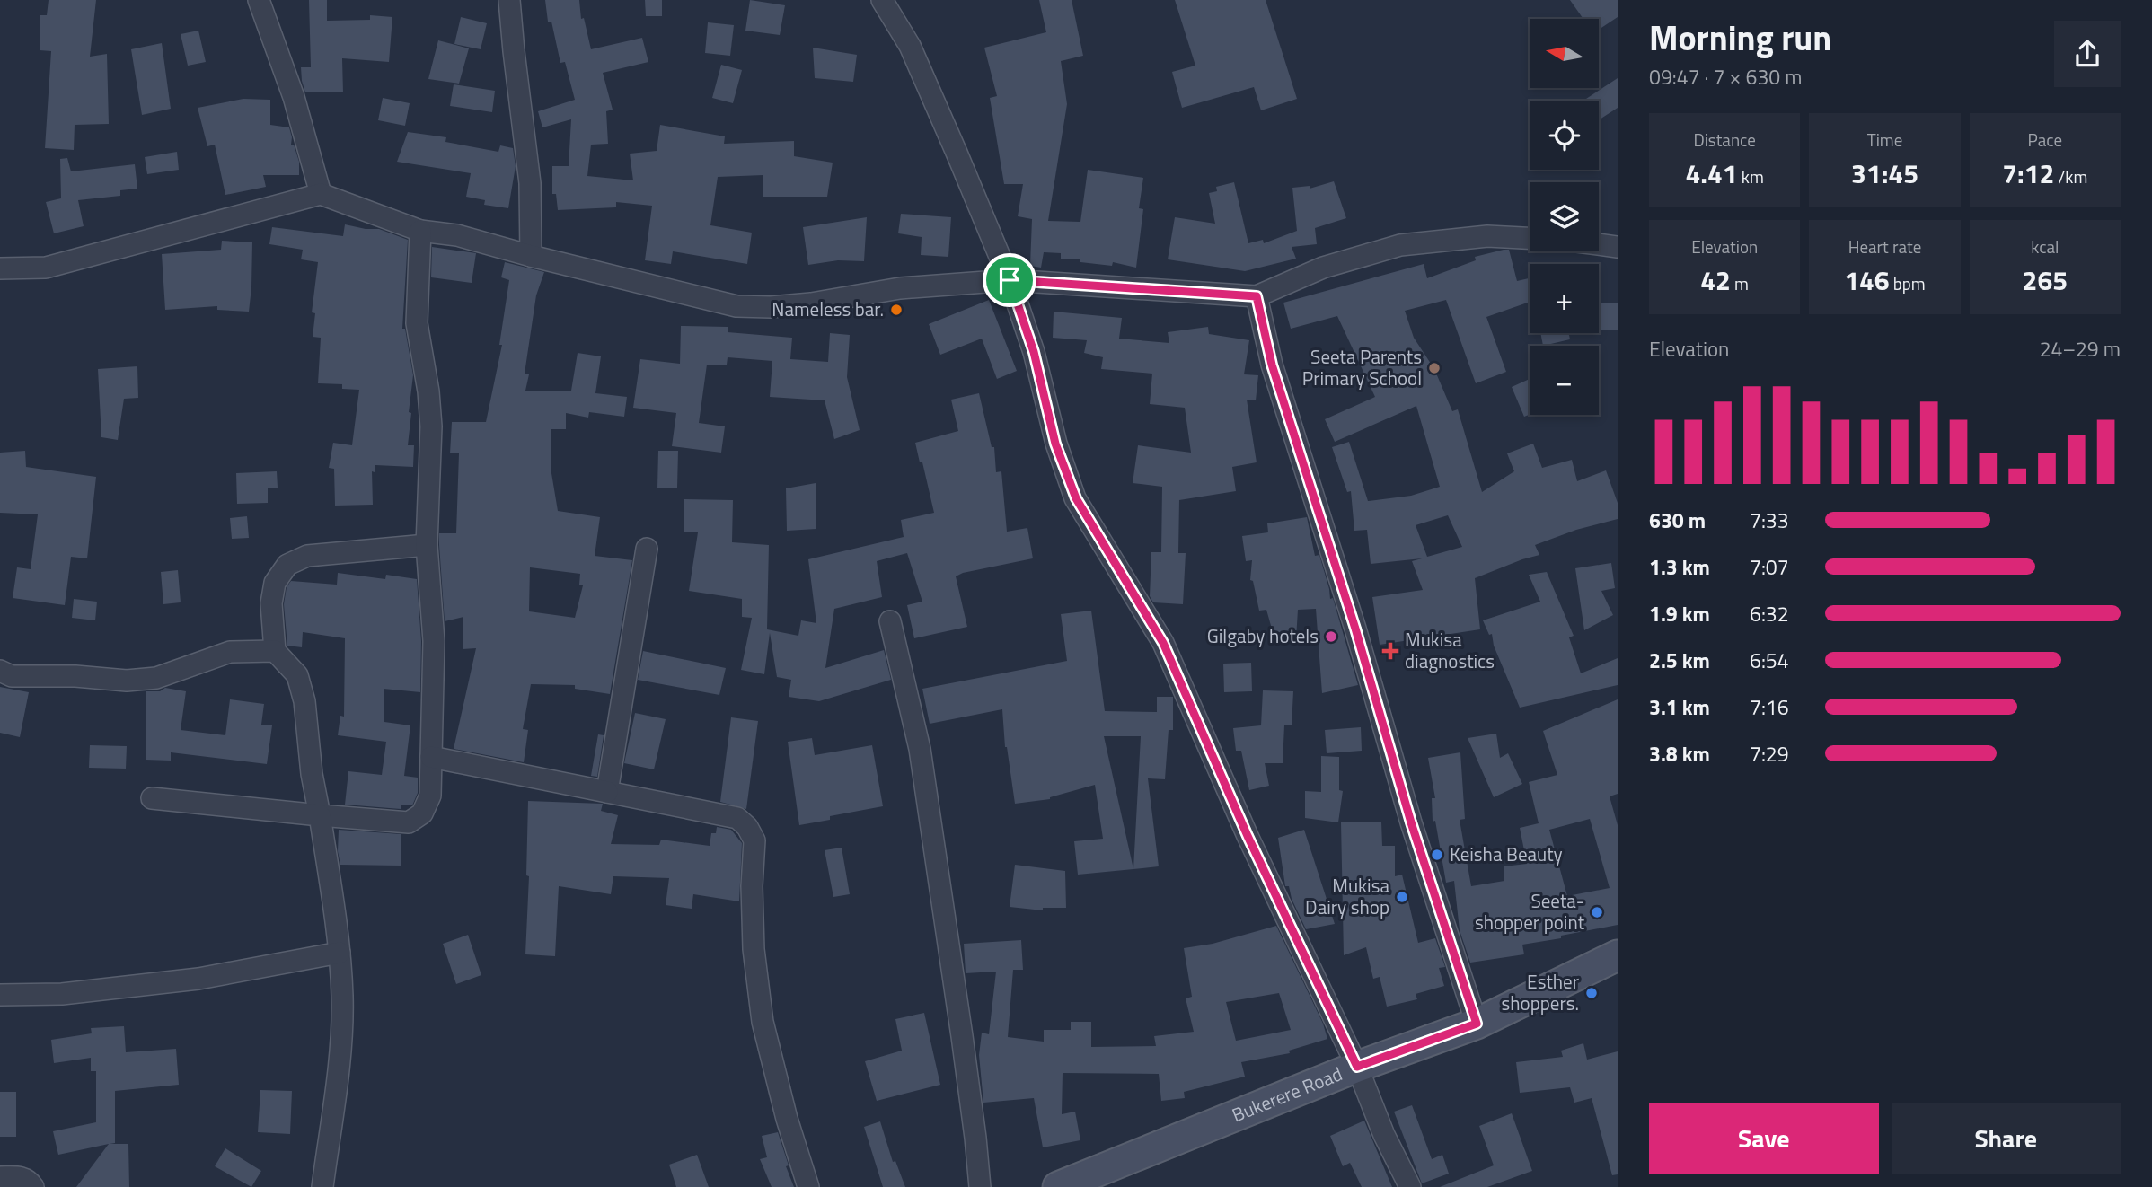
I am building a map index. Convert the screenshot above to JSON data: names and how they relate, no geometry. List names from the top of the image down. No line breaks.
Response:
{"streets":{"main road":["Bukerere Road"]},"places":{"other":["Nameless bar.","Seeta Parents Primary School","Gilgaby hotels","Keisha Beauty","Mukisa Dairy shop","Seeta- shopper point","Esther shoppers."],"health":["Mukisa diagnostics"]},"north":"left","page":{"heading":["Morning run","09:47 · 7 × 630 m"],"map_buttons":["+","−"],"stats":[["Distance","4.41 km"],["Time","31:45"],["Pace","7:12 /km"],["Elevation","42 m"],["Heart rate","146 bpm"],["kcal","265"]],"chart":["Elevation","24–29 m"],"list":[{"name":"630 m","note":"7:33"},{"name":"1.3 km","note":"7:07"},{"name":"1.9 km","note":"6:32"},{"name":"2.5 km","note":"6:54"},{"name":"3.1 km","note":"7:16"},{"name":"3.8 km","note":"7:29"}],"buttons":["Save","Share"]}}
